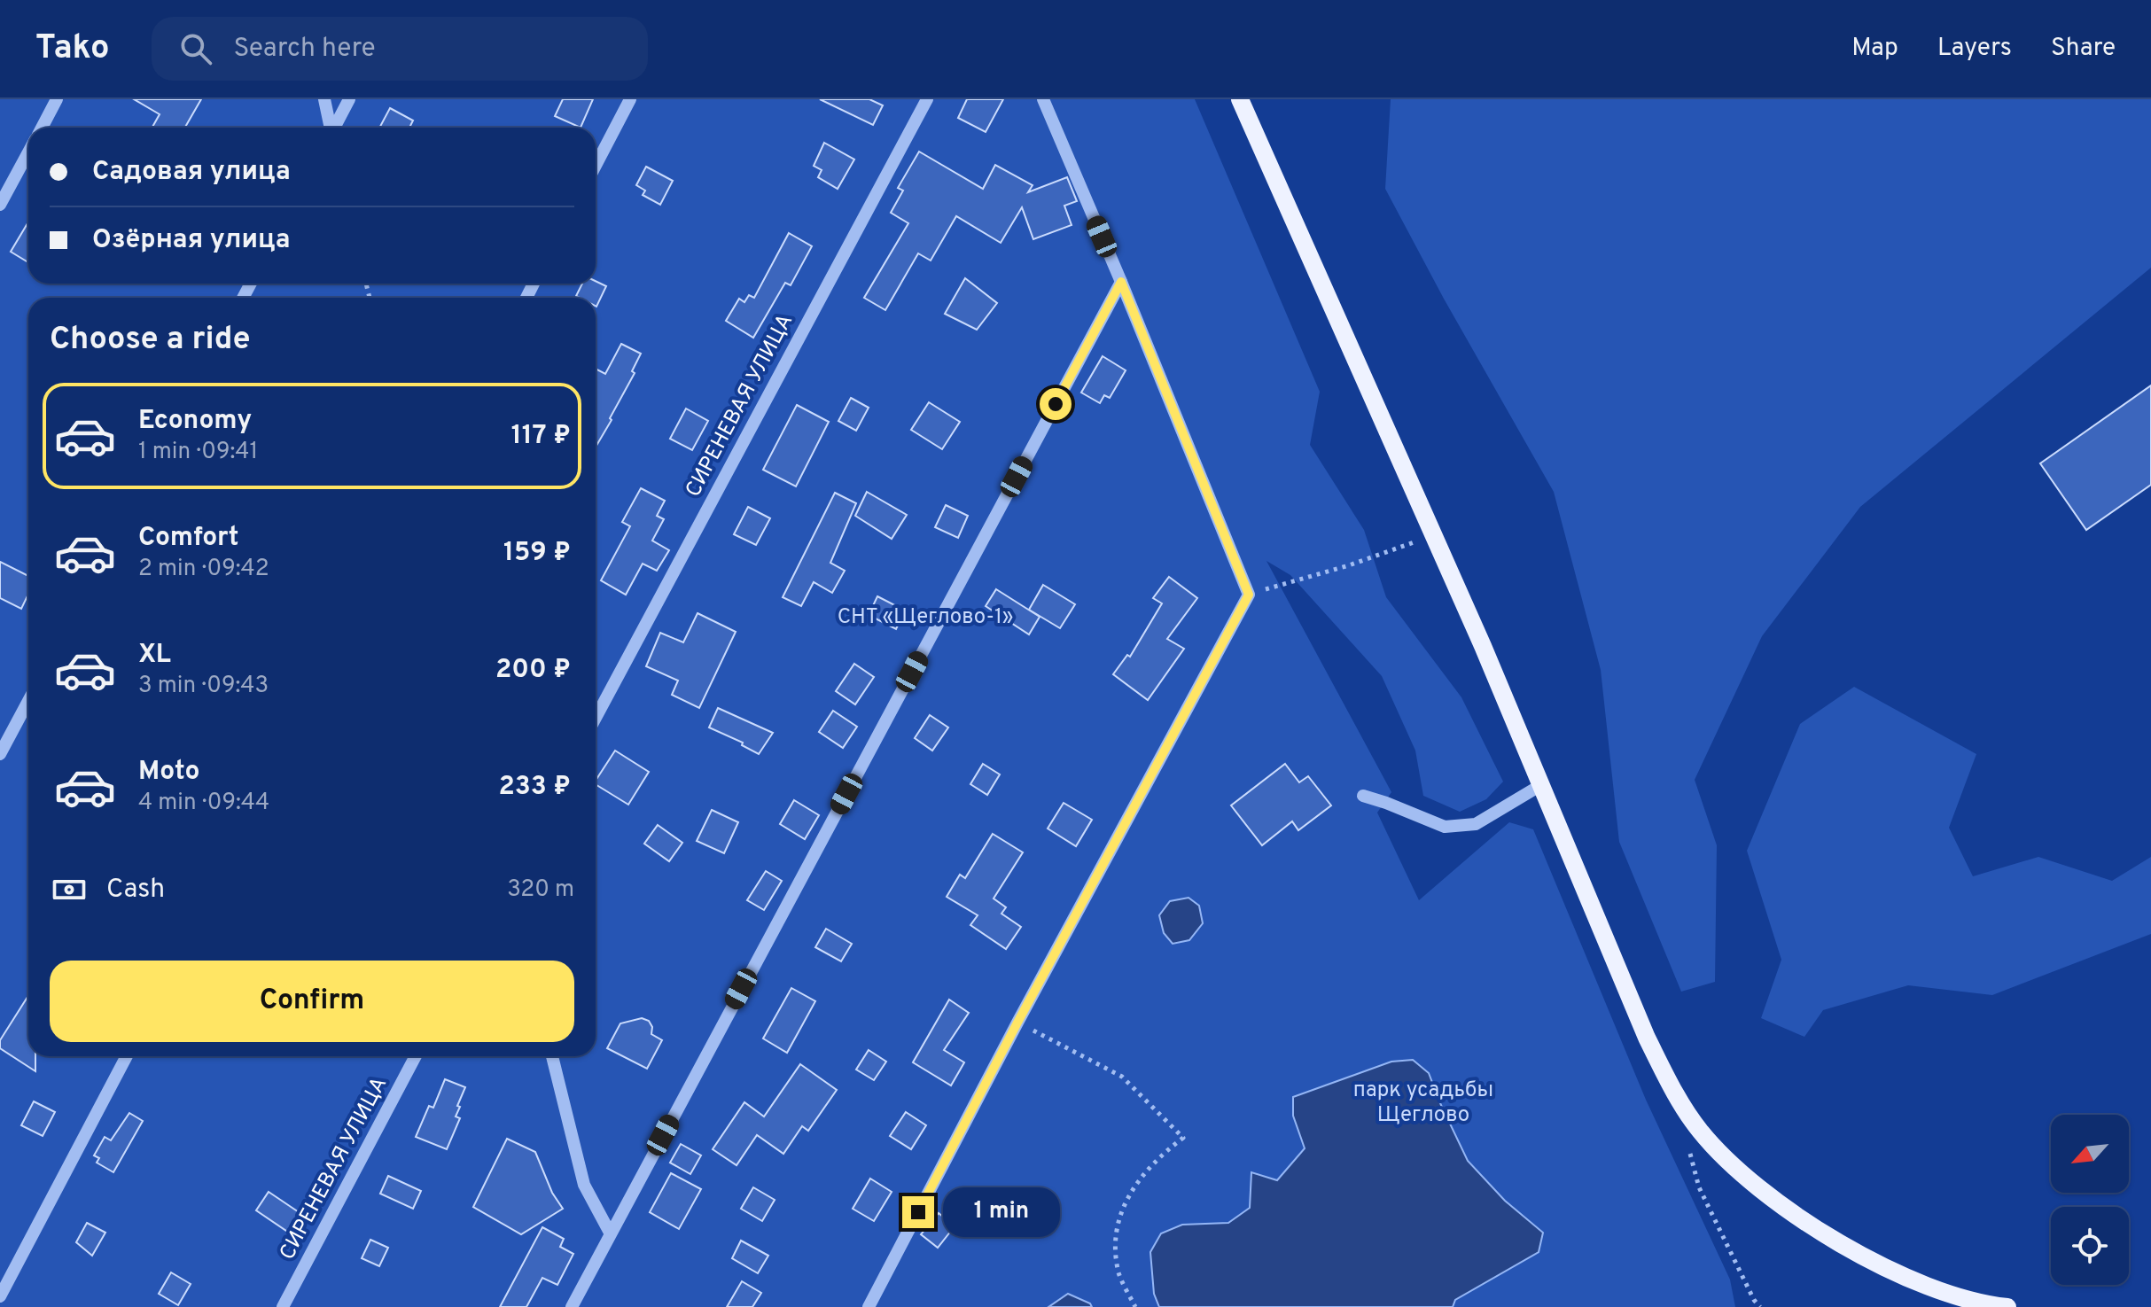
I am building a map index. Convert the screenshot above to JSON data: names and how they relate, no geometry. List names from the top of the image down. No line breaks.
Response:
{"streets":{"street":["СИРЕНЕВАЯ УЛИЦА"]},"parks":["СНТ «Щеглово-1»","парк усадьбы Щеглово"],"north":"bottom left","page":{"header":"Tako","search":"Search here","nav":["Map","Layers","Share"],"banner":["Садовая улица","Озёрная улица"],"heading":"Choose a ride","list":[{"name":"Economy","note":"1 min · 09:41","value":"117 ₽"},{"name":"Comfort","note":"2 min · 09:42","value":"159 ₽"},{"name":"XL","note":"3 min · 09:43","value":"200 ₽"},{"name":"Moto","note":"4 min · 09:44","value":"233 ₽"}],"pay":["Cash","320 m"],"buttons":"Confirm","bubble":"1 min"}}
